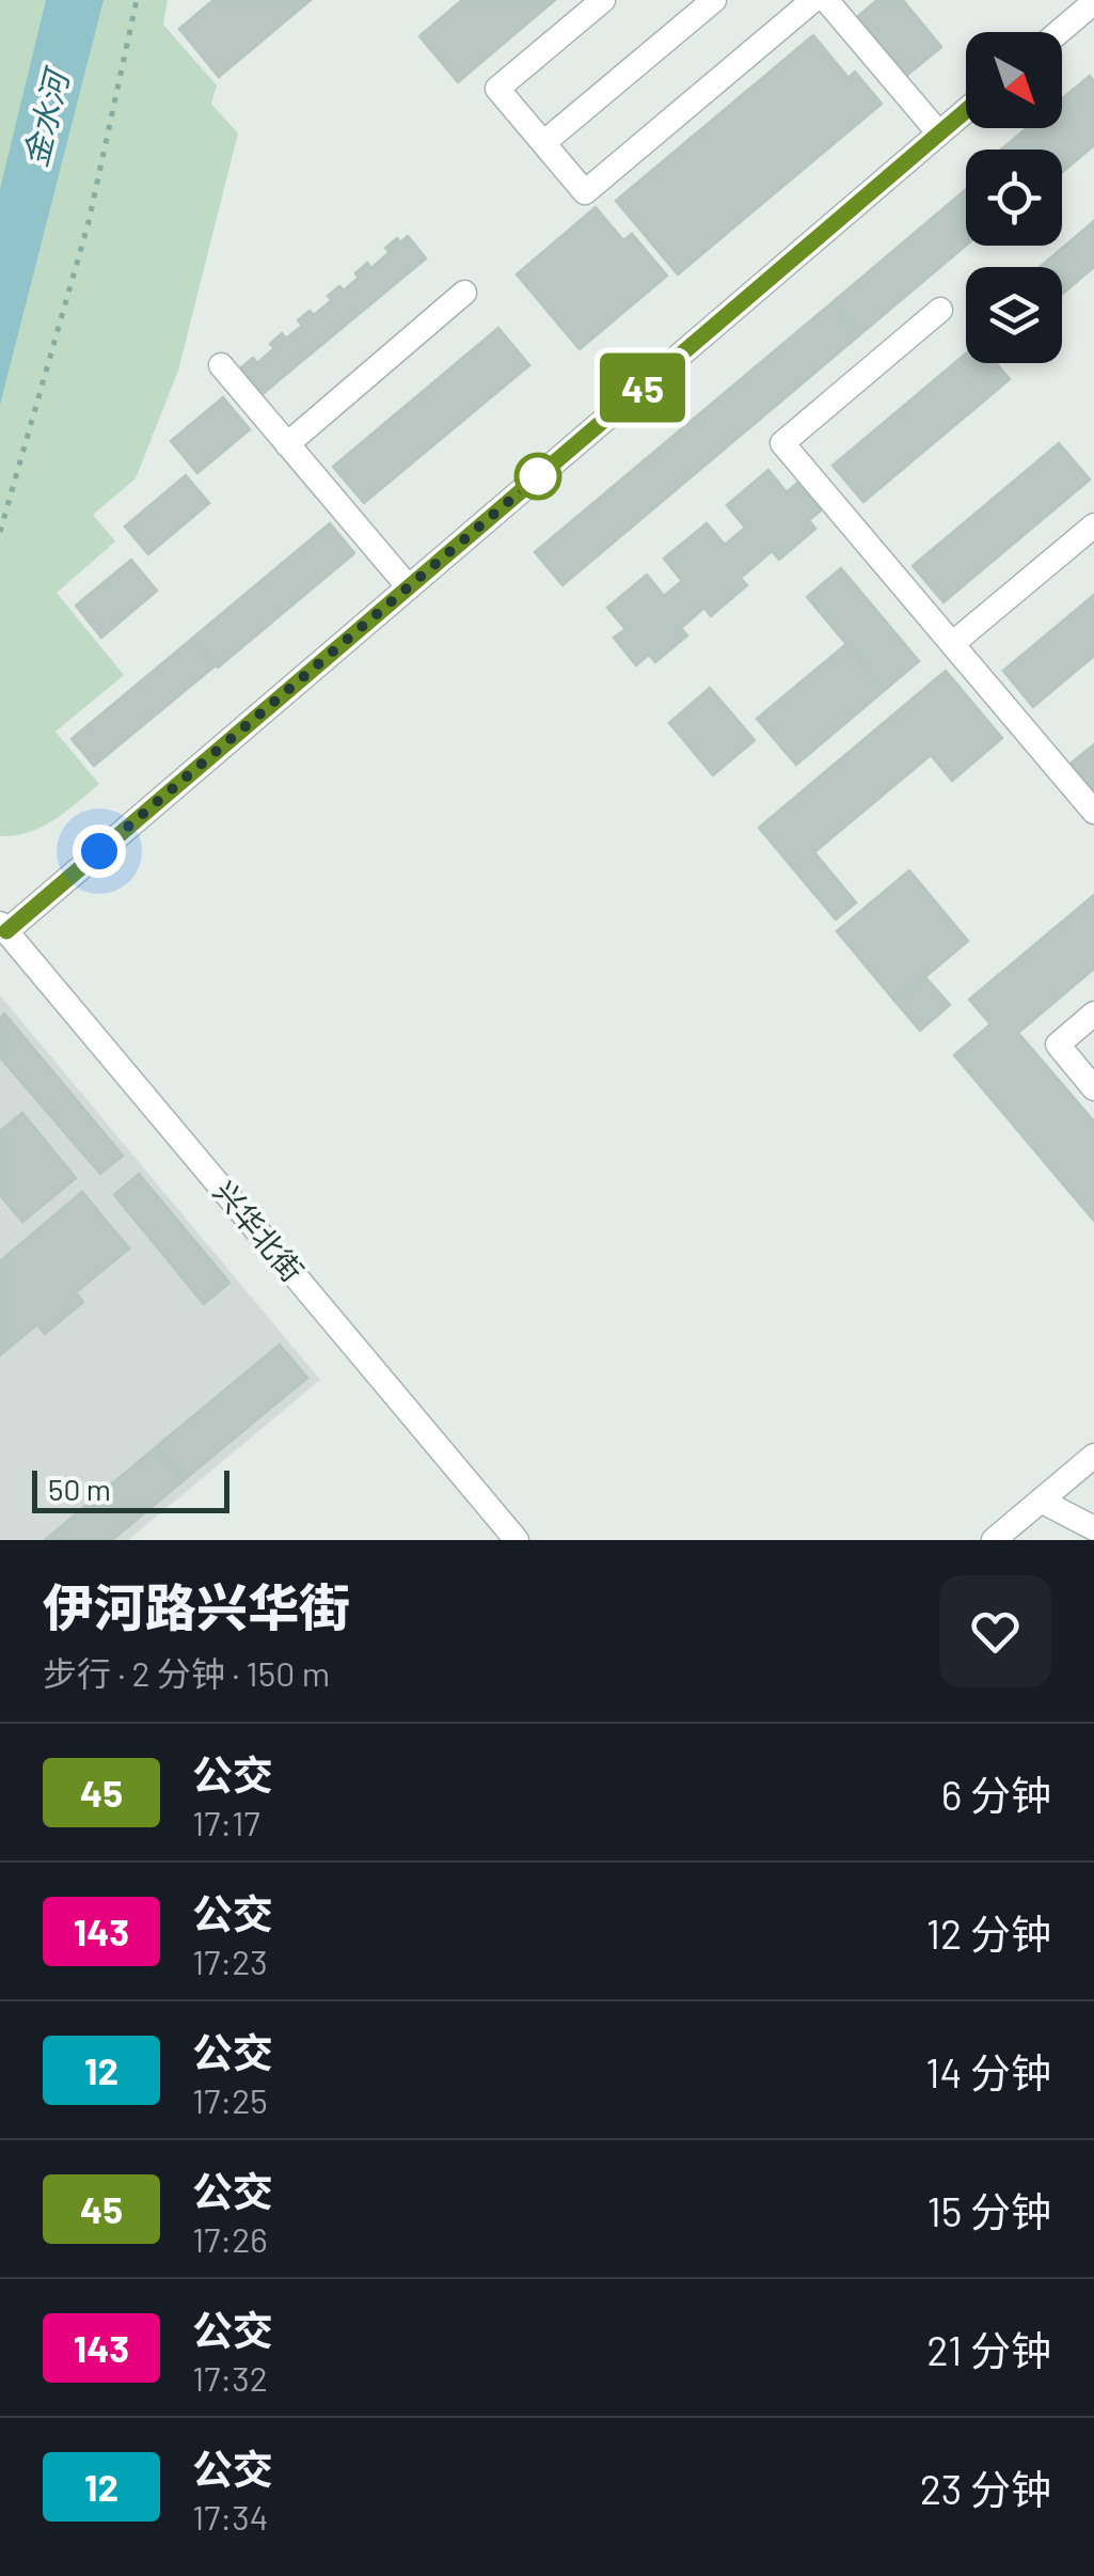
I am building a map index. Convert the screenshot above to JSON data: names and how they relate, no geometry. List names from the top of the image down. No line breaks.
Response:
{"streets":{"street":["兴华北街"]},"water":["金水河"],"lines":["bus line 45"],"scale_bar":"50 m","north":"bottom right","page":{"on_map":"45","scale":"50 m","heading":["伊河路兴华街","步行 · 2 分钟 · 150 m"],"list":[{"mark":"45","name":"公交","note":"17:17","value":"6 分钟"},{"mark":"143","name":"公交","note":"17:23","value":"12 分钟"},{"mark":"12","name":"公交","note":"17:25","value":"14 分钟"},{"mark":"45","name":"公交","note":"17:26","value":"15 分钟"},{"mark":"143","name":"公交","note":"17:32","value":"21 分钟"},{"mark":"12","name":"公交","note":"17:34","value":"23 分钟"}]}}
